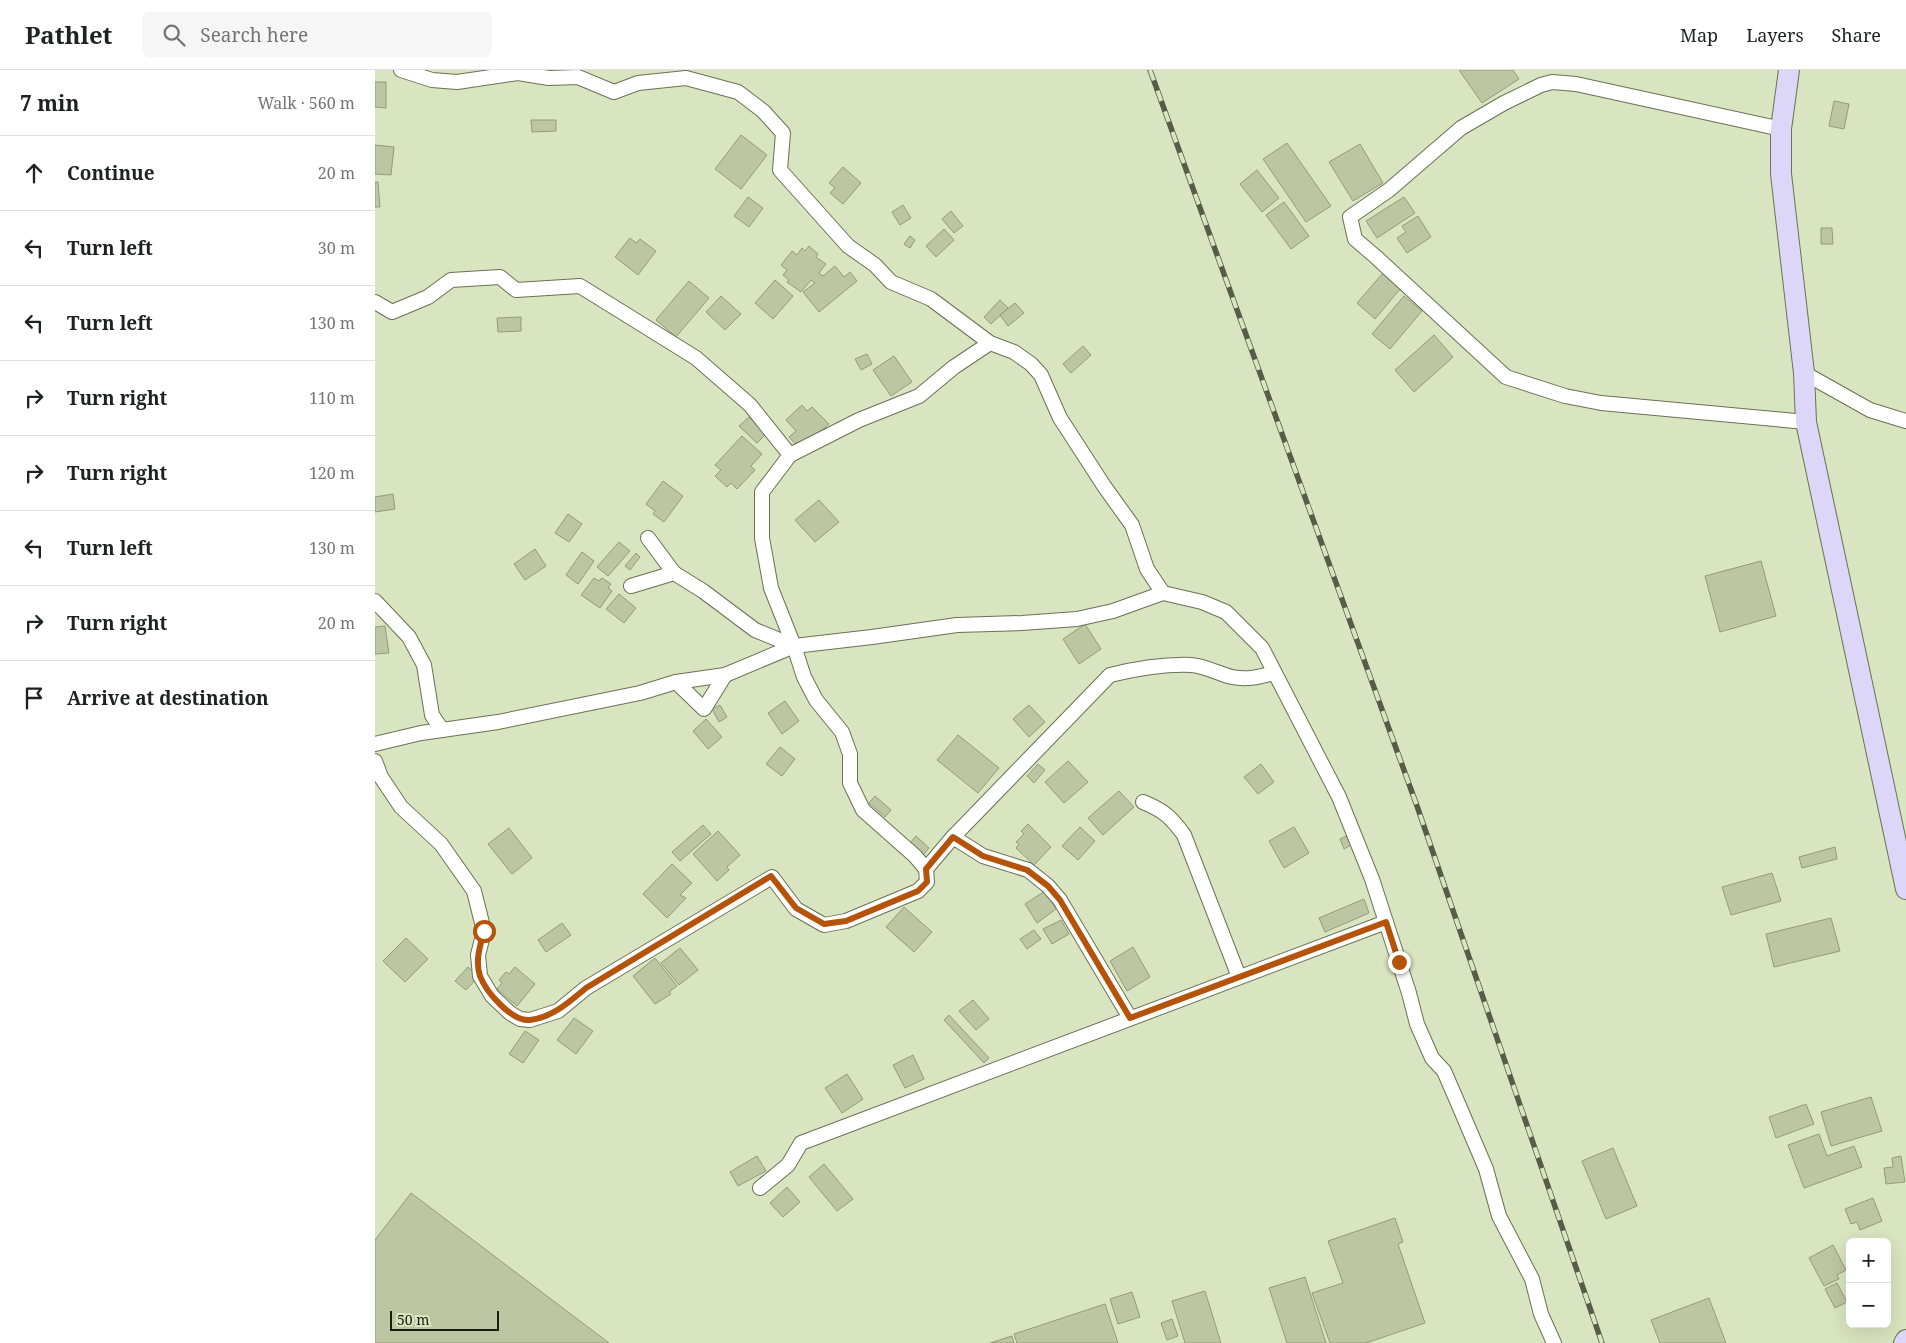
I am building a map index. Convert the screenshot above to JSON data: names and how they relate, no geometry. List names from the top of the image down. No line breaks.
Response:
{"scale_bar":"50 m","page":{"header":"Pathlet","search":"Search here","nav":["Map","Layers","Share"],"heading":["7 min","Walk · 560 m"],"list":[["Continue","20 m"],["Turn left","30 m"],["Turn left","130 m"],["Turn right","110 m"],["Turn right","120 m"],["Turn left","130 m"],["Turn right","20 m"],"Arrive at destination"],"map_buttons":["+","−"],"scale":"50 m"}}
